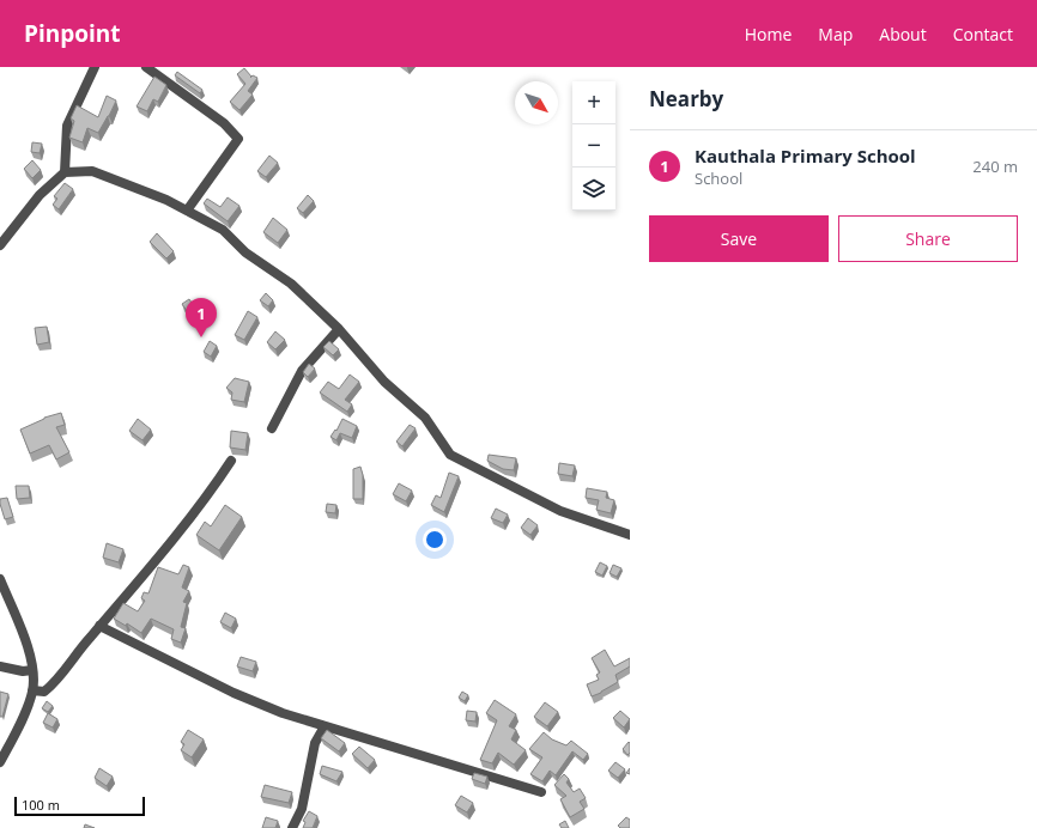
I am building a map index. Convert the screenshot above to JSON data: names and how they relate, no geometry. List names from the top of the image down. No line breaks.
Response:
{"scale_bar":"100 m","north":"bottom right","page":{"header":"Pinpoint","nav":["Home","Map","About","Contact"],"heading":"Nearby","map_buttons":["+","−"],"list":[{"mark":"1","name":"Kauthala Primary School","note":"School","value":"240 m"}],"buttons":["Save","Share"],"pins":"1","scale":"100 m"}}
